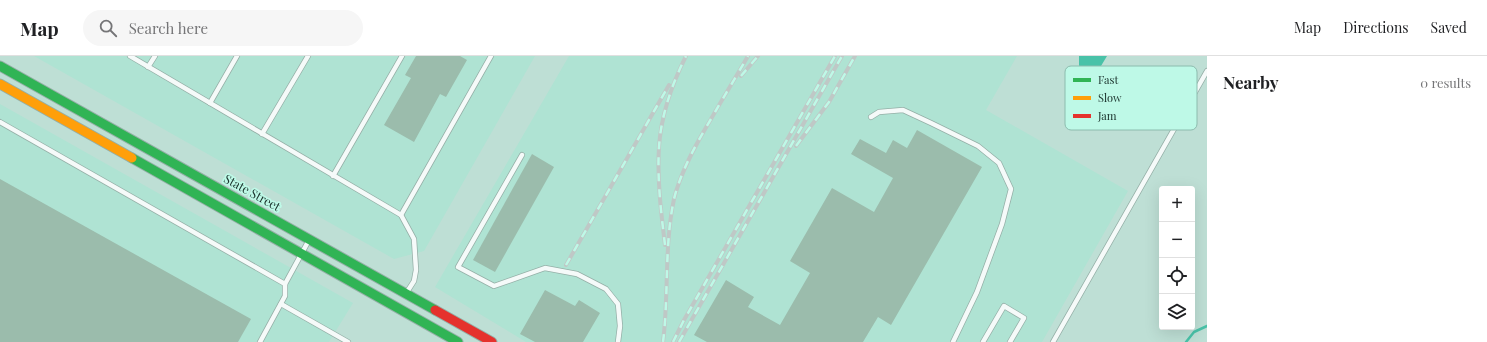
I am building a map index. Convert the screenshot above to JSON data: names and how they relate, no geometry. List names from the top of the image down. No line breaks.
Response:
{"streets":{"street":["State Street"]},"legend":["Fast","Slow","Jam"],"page":{"header":"Map","search":"Search here","nav":["Map","Directions","Saved"],"heading":["Nearby","0 results"],"map_buttons":["+","−"]}}
